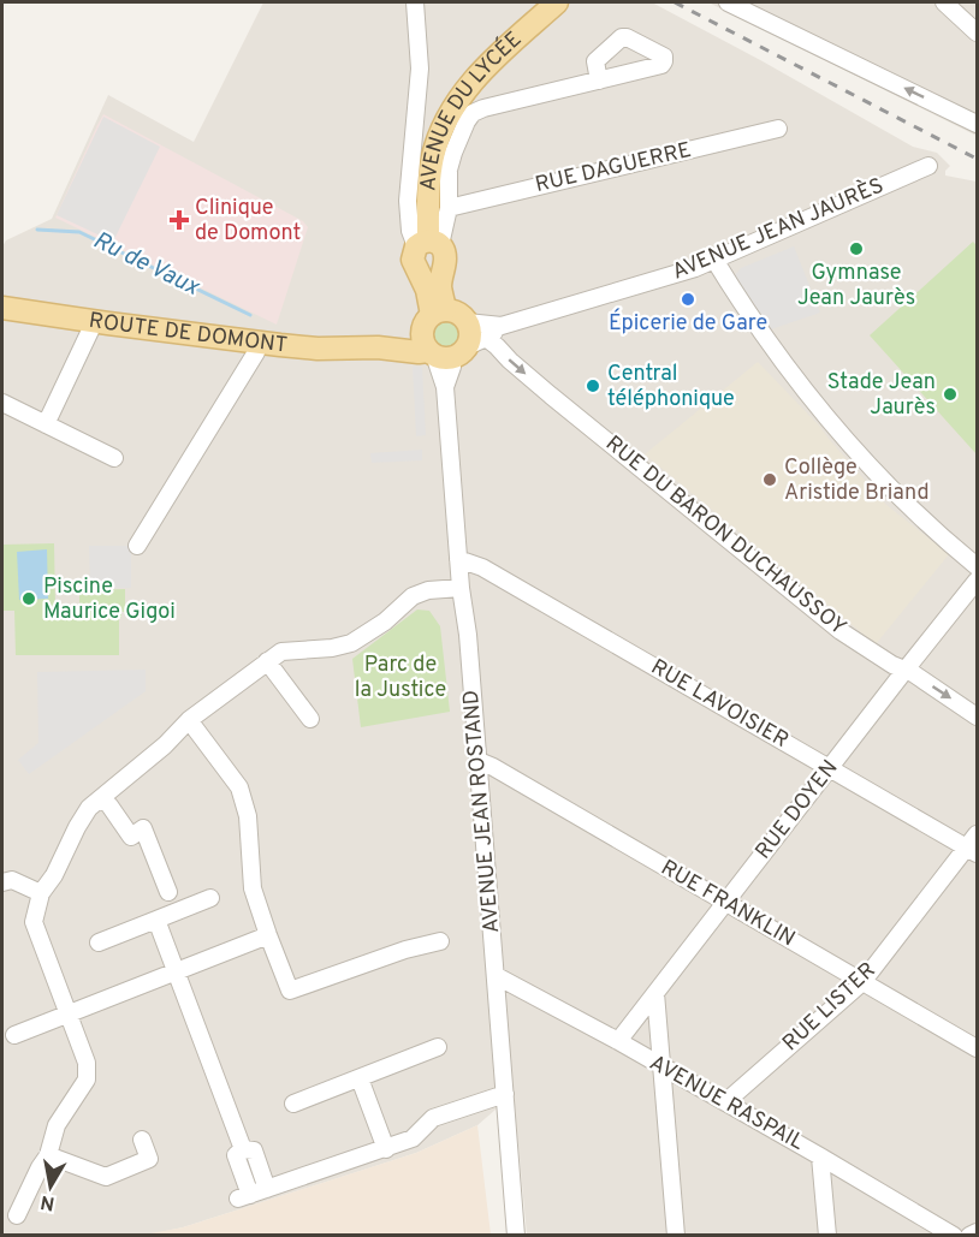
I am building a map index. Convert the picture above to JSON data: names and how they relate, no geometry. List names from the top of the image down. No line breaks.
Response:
{"streets":{"main road":["AVENUE DU LYCÉE","ROUTE DE DOMONT"],"street":["RUE DAGUERRE","AVENUE JEAN JAURÈS","RUE DU BARON DUCHAUSSOY","RUE LAVOISIER","RUE DOYEN","AVENUE JEAN ROSTAND","RUE FRANKLIN","RUE LISTER","AVENUE RASPAIL"]},"crossings":[["AVENUE DU LYCÉE","AVENUE JEAN JAURÈS"],["AVENUE DU LYCÉE","ROUTE DE DOMONT"],["AVENUE DU LYCÉE","RUE DU BARON DUCHAUSSOY"],["AVENUE DU LYCÉE","AVENUE JEAN ROSTAND"],["AVENUE JEAN JAURÈS","ROUTE DE DOMONT"],["AVENUE JEAN JAURÈS","RUE DU BARON DUCHAUSSOY"],["AVENUE JEAN JAURÈS","AVENUE JEAN ROSTAND"],["ROUTE DE DOMONT","RUE DU BARON DUCHAUSSOY"],["ROUTE DE DOMONT","AVENUE JEAN ROSTAND"],["RUE DU BARON DUCHAUSSOY","RUE DOYEN"],["RUE DU BARON DUCHAUSSOY","AVENUE JEAN ROSTAND"],["RUE LAVOISIER","RUE DOYEN"],["RUE LAVOISIER","AVENUE JEAN ROSTAND"],["RUE LAVOISIER","RUE LISTER"],["RUE DOYEN","RUE FRANKLIN"],["RUE DOYEN","AVENUE RASPAIL"],["AVENUE JEAN ROSTAND","RUE FRANKLIN"],["AVENUE JEAN ROSTAND","AVENUE RASPAIL"],["RUE FRANKLIN","RUE LISTER"],["RUE LISTER","AVENUE RASPAIL"]],"one_way":["RUE DU BARON DUCHAUSSOY"],"water":["Ru de Vaux"],"parks":["Parc de la Justice"],"places":{"health":["Clinique de Domont"],"other":["Gymnase Jean Jaurès","Épicerie de Gare","Central téléphonique","Stade Jean Jaurès","Collège Aristide Briand","Piscine Maurice Gigoi"]},"north":"bottom"}
